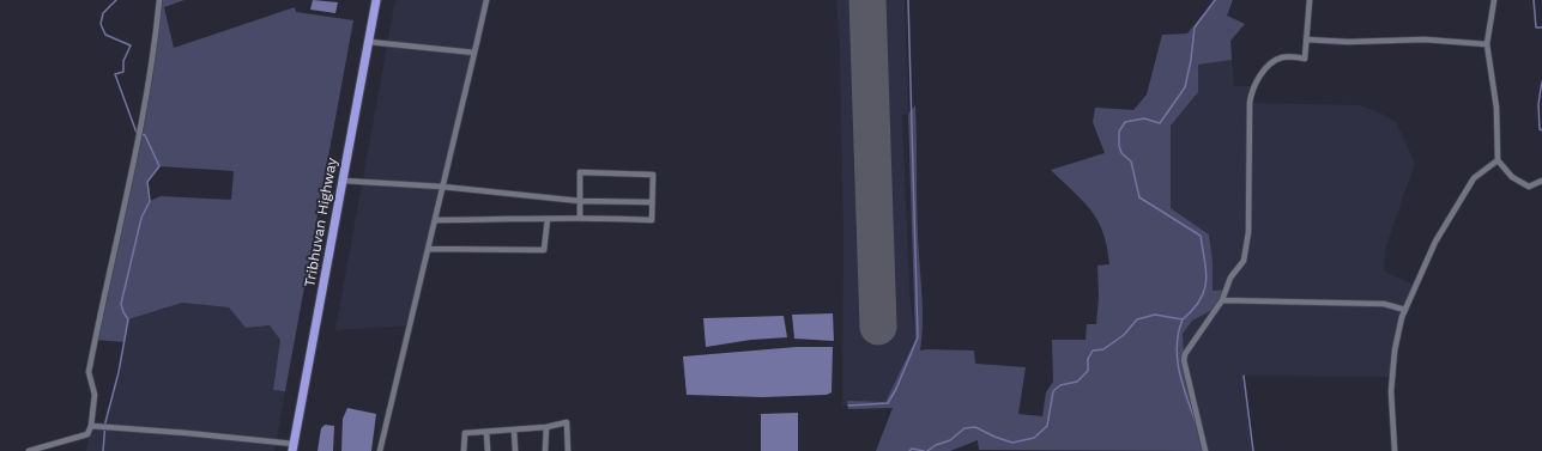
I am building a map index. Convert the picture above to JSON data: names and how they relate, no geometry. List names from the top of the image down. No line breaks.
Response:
{"streets":{"highway":["Tribhuvan Highway"]}}
